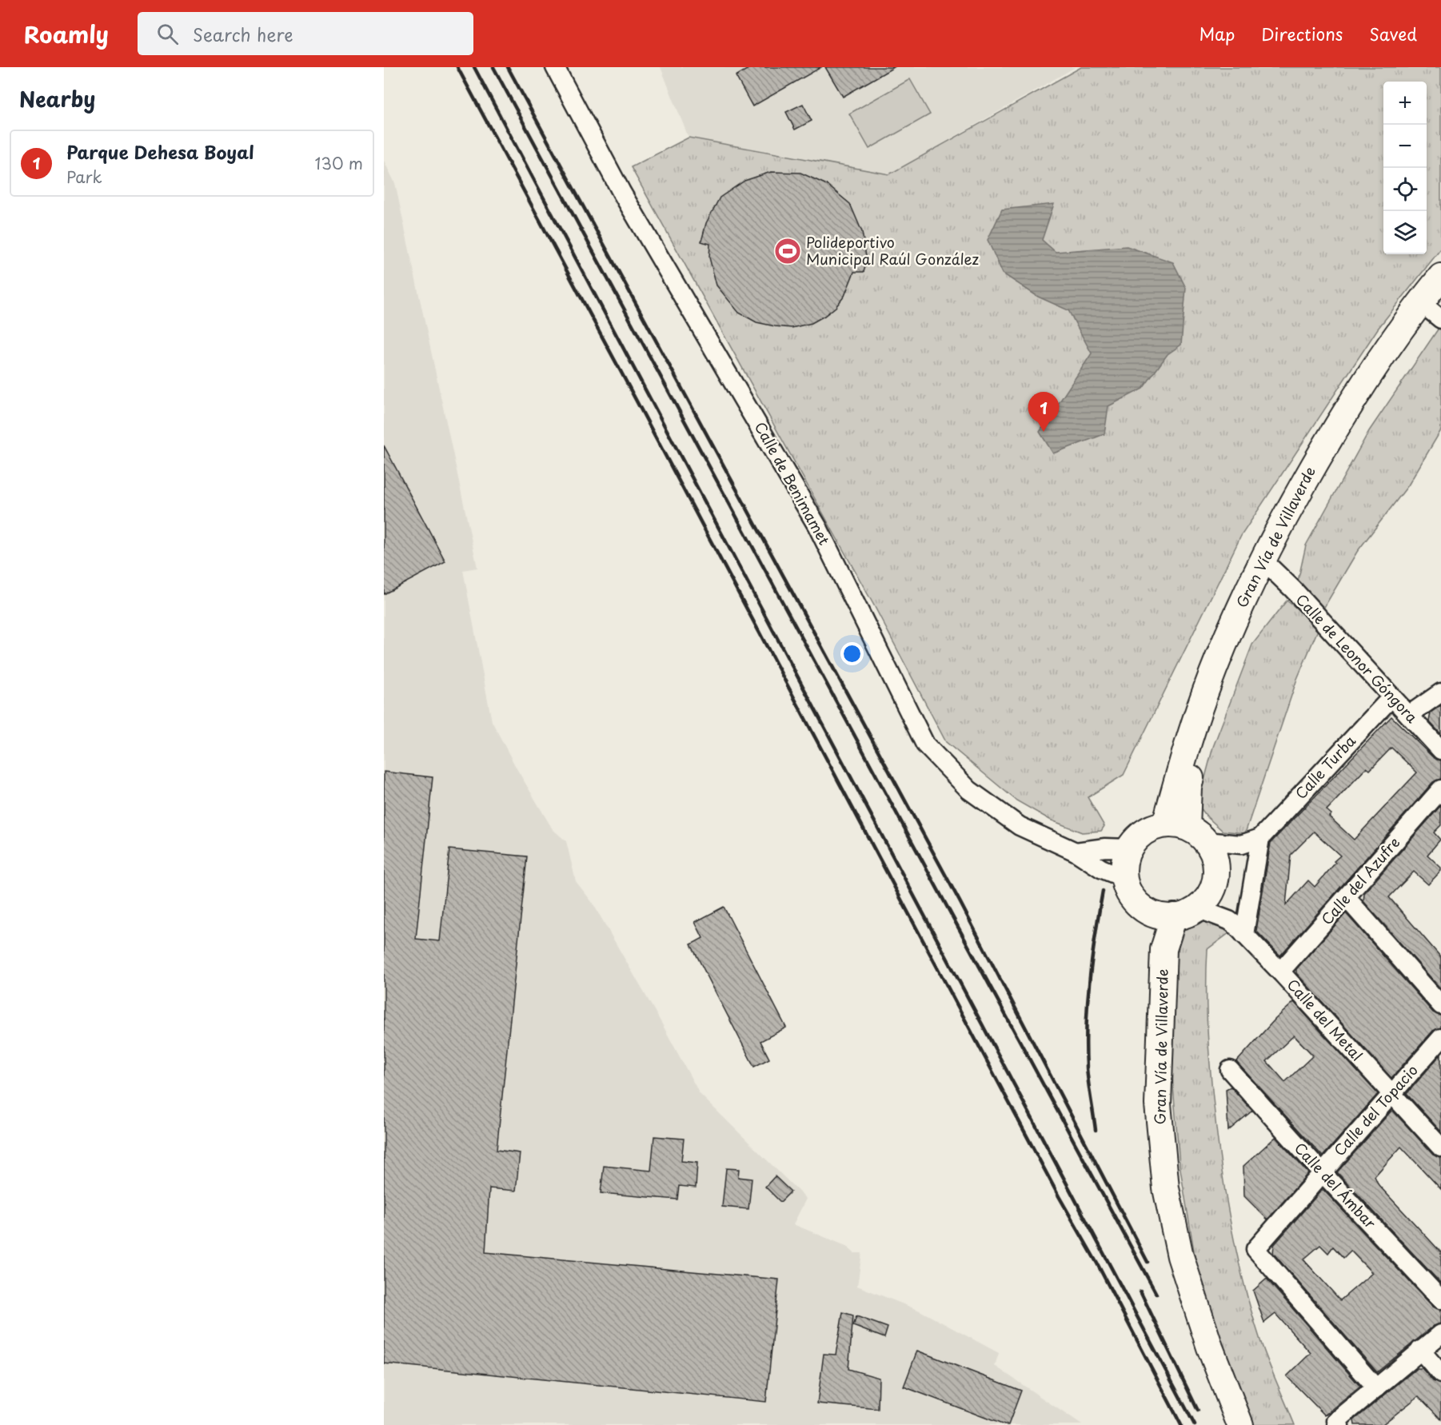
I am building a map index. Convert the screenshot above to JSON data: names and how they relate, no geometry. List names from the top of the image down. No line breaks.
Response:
{"streets":{"street":["Calle de Benimamet","Gran Vía de Villaverde","Calle de Leonor Góngora","Calle Turba","Calle del Azufre","Calle del Metal","Calle del Topacio","Calle del Ámbar"]},"crossings":[["Calle de Benimamet","Gran Vía de Villaverde"],["Calle de Benimamet","Calle del Metal"],["Gran Vía de Villaverde","Calle de Leonor Góngora"],["Gran Vía de Villaverde","Calle del Metal"],["Calle de Leonor Góngora","Calle Turba"],["Calle del Azufre","Calle del Metal"],["Calle del Metal","Calle del Topacio"],["Calle del Topacio","Calle del Ámbar"]],"places":{"sports":["Polideportivo Municipal Raúl González"]},"page":{"header":"Roamly","search":"Search here","nav":["Map","Directions","Saved"],"heading":"Nearby","map_buttons":["+","−"],"list":[{"mark":"1","name":"Parque Dehesa Boyal","note":"Park","value":"130 m"}],"pins":"1"}}
